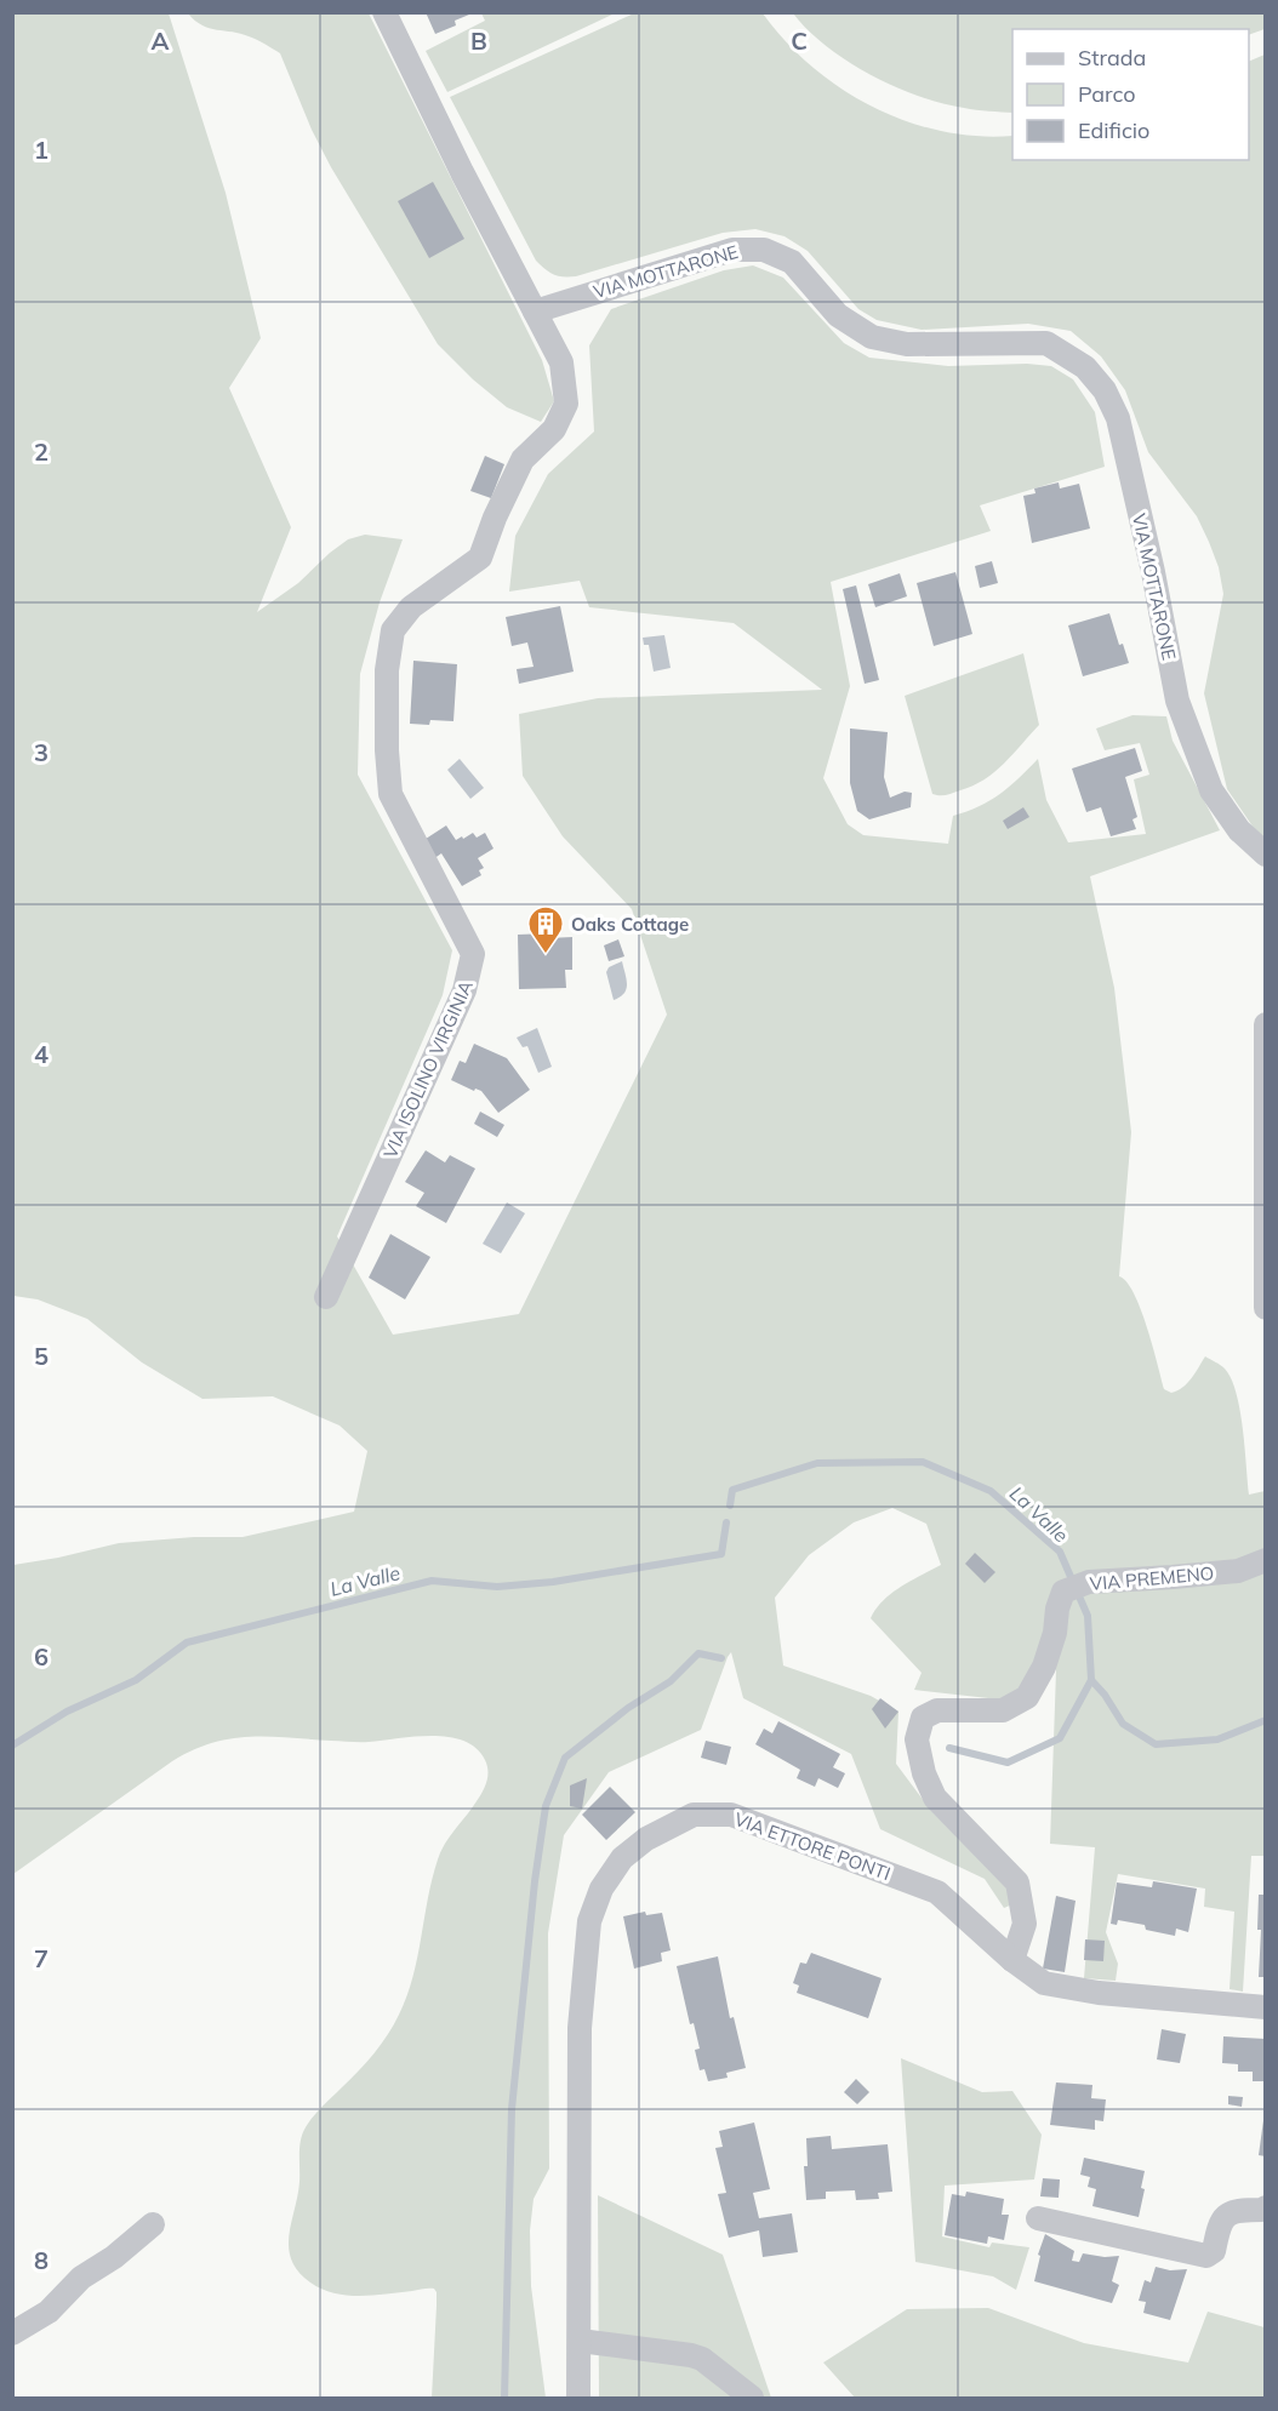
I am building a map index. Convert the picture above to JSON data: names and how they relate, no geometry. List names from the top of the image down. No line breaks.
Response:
{"streets":{"street":["VIA MOTTARONE","VIA ISOLINO VIRGINIA","VIA PREMENO","VIA ETTORE PONTI"]},"crossings":[["VIA MOTTARONE","VIA ISOLINO VIRGINIA"],["VIA PREMENO","VIA ETTORE PONTI"]],"water":["La Valle"],"places":{"building":["Oaks Cottage"]},"legend":["Strada","Parco","Edificio"],"grid":{"columns":["A","B","C"],"rows":["1","2","3","4","5","6","7","8"]}}
